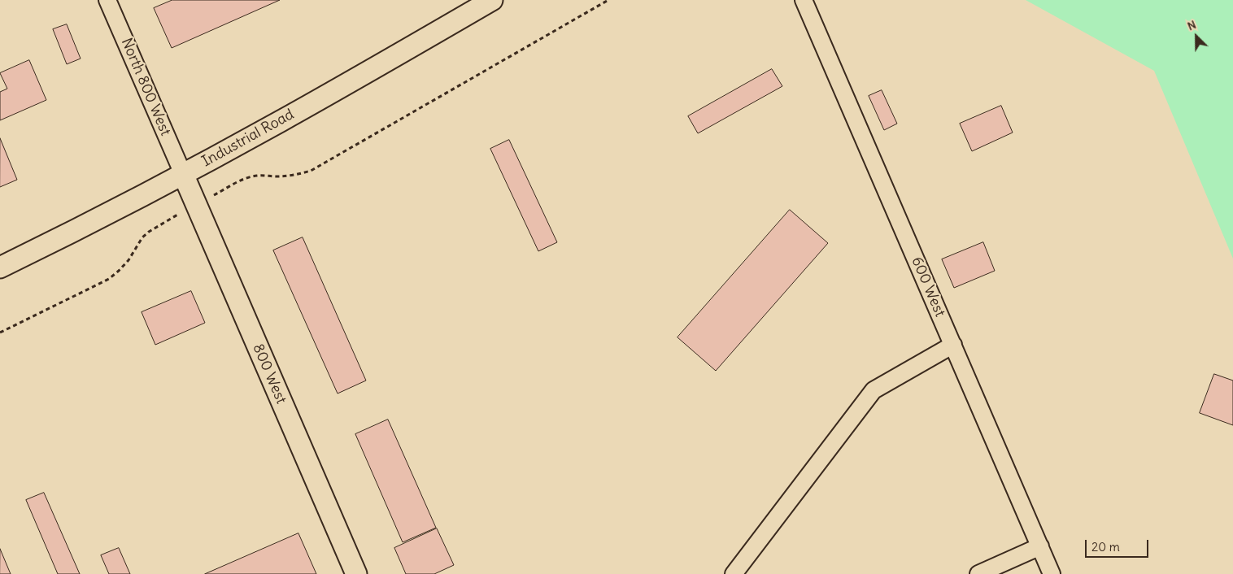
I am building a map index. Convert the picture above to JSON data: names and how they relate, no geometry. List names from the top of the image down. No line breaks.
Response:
{"streets":{"street":["North 800 West","Industrial Road","600 West","800 West"]},"crossings":[["North 800 West","Industrial Road"],["North 800 West","800 West"],["Industrial Road","800 West"]],"scale_bar":"20 m","north":"top left"}
